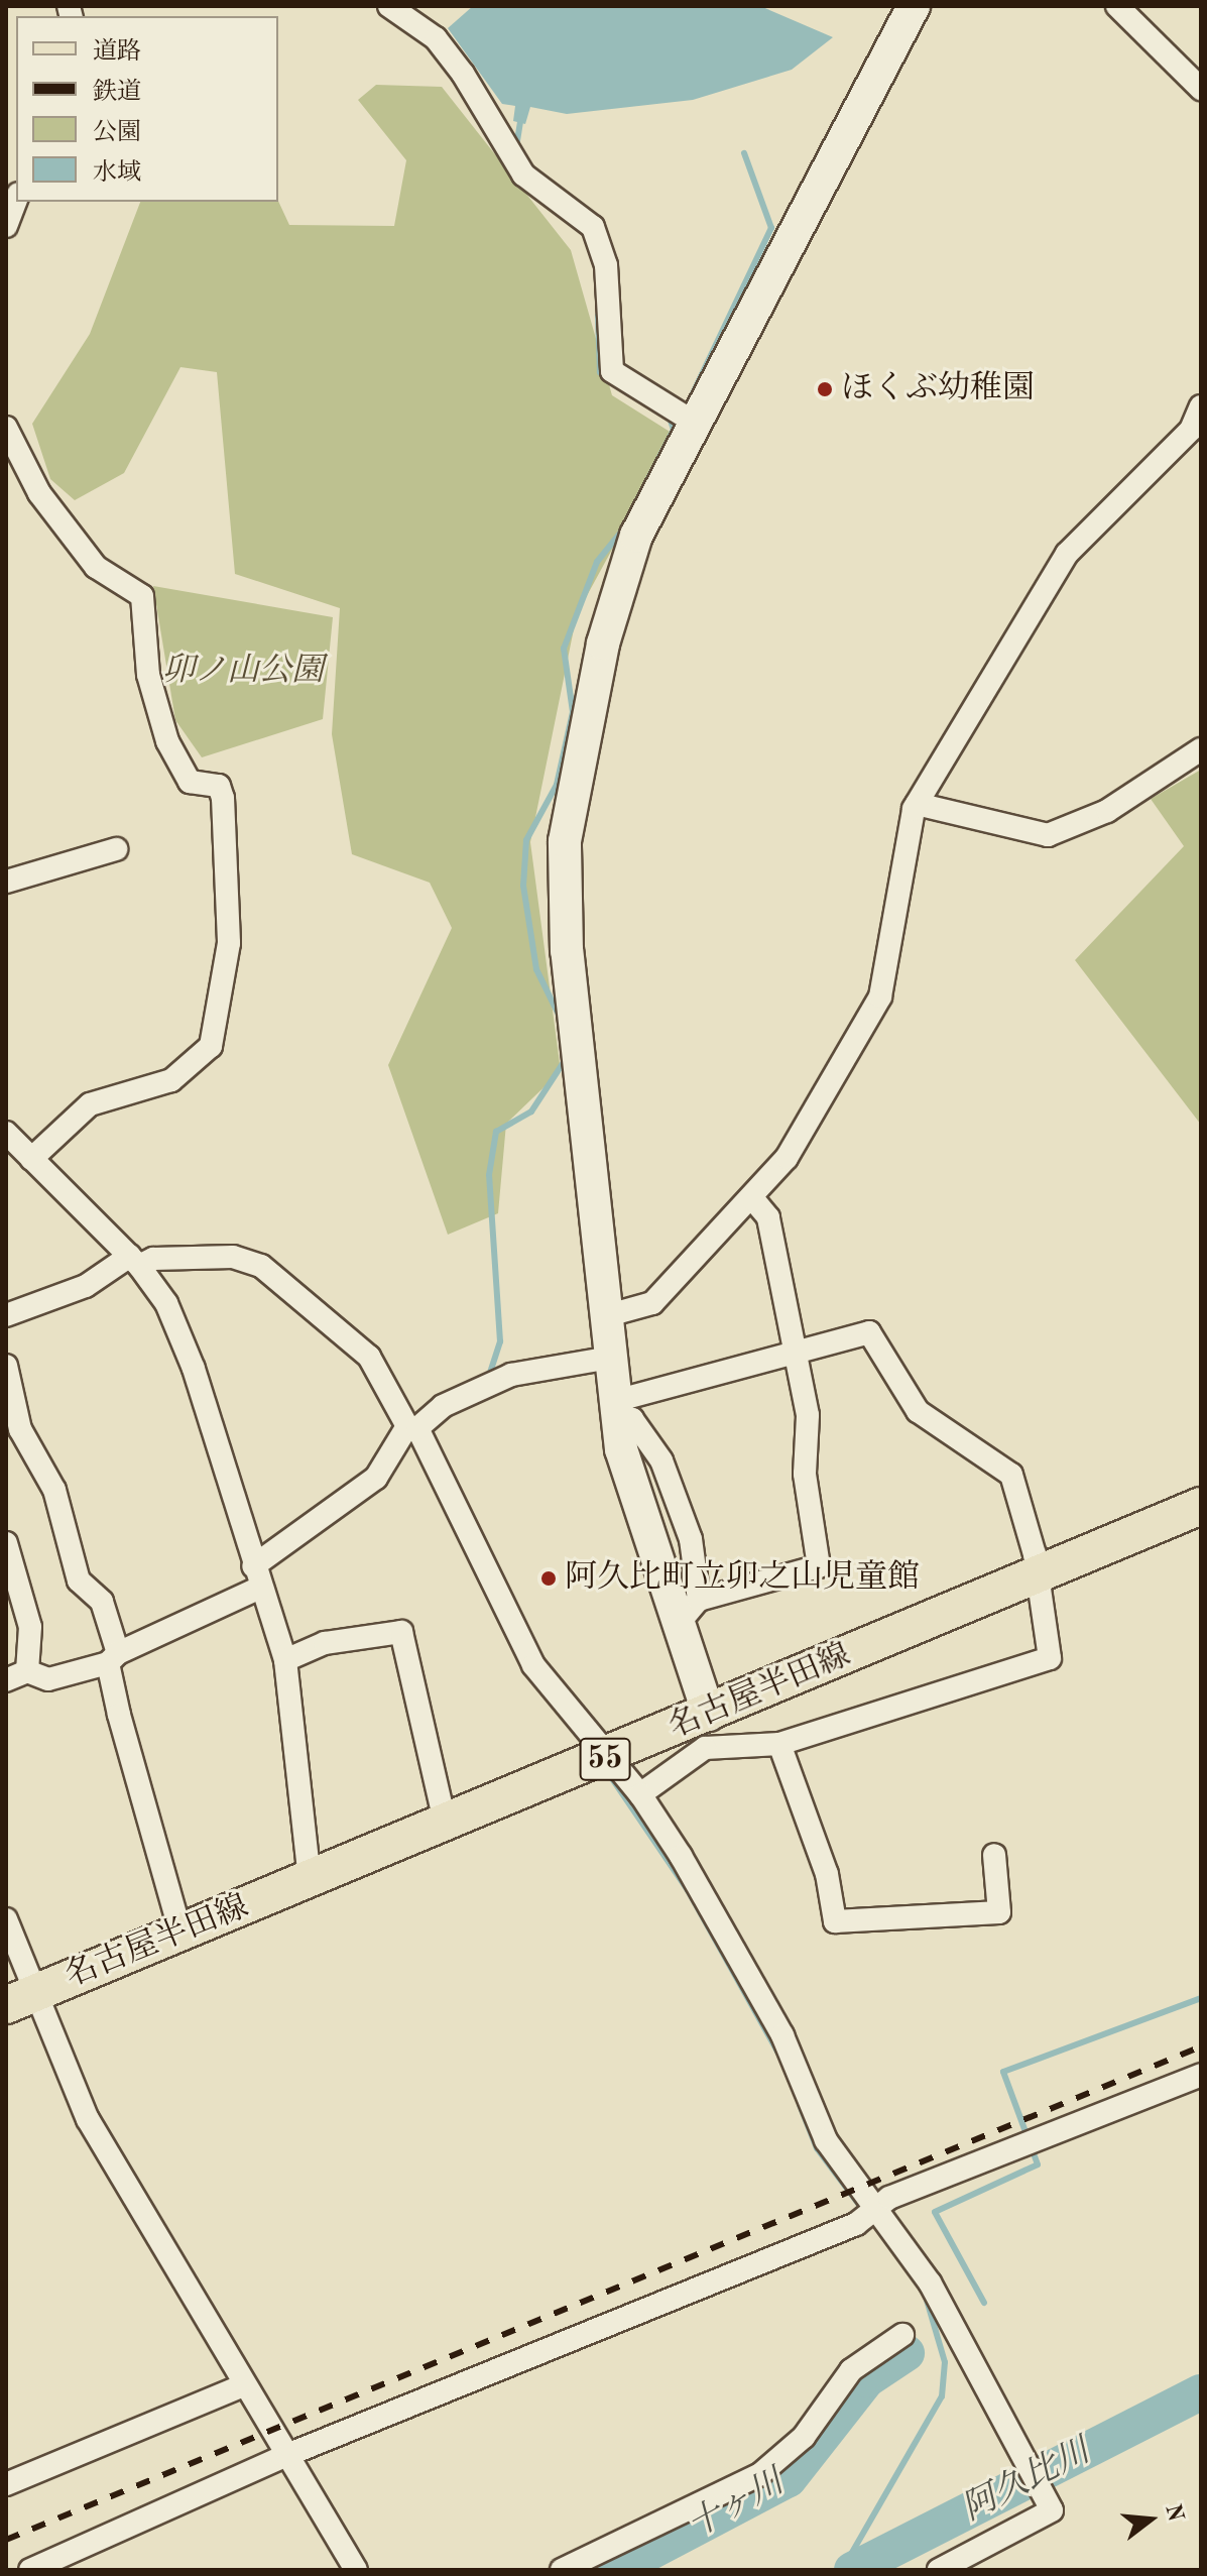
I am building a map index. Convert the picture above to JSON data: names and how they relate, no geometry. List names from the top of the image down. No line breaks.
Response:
{"streets":{"main road":["名古屋半田線","55"]},"water":["阿久比川","十ヶ川"],"parks":["卯ノ山公園"],"places":["ほくぶ幼稚園","阿久比町立卯之山児童館"],"legend":["道路","鉄道","公園","水域"],"north":"right"}
